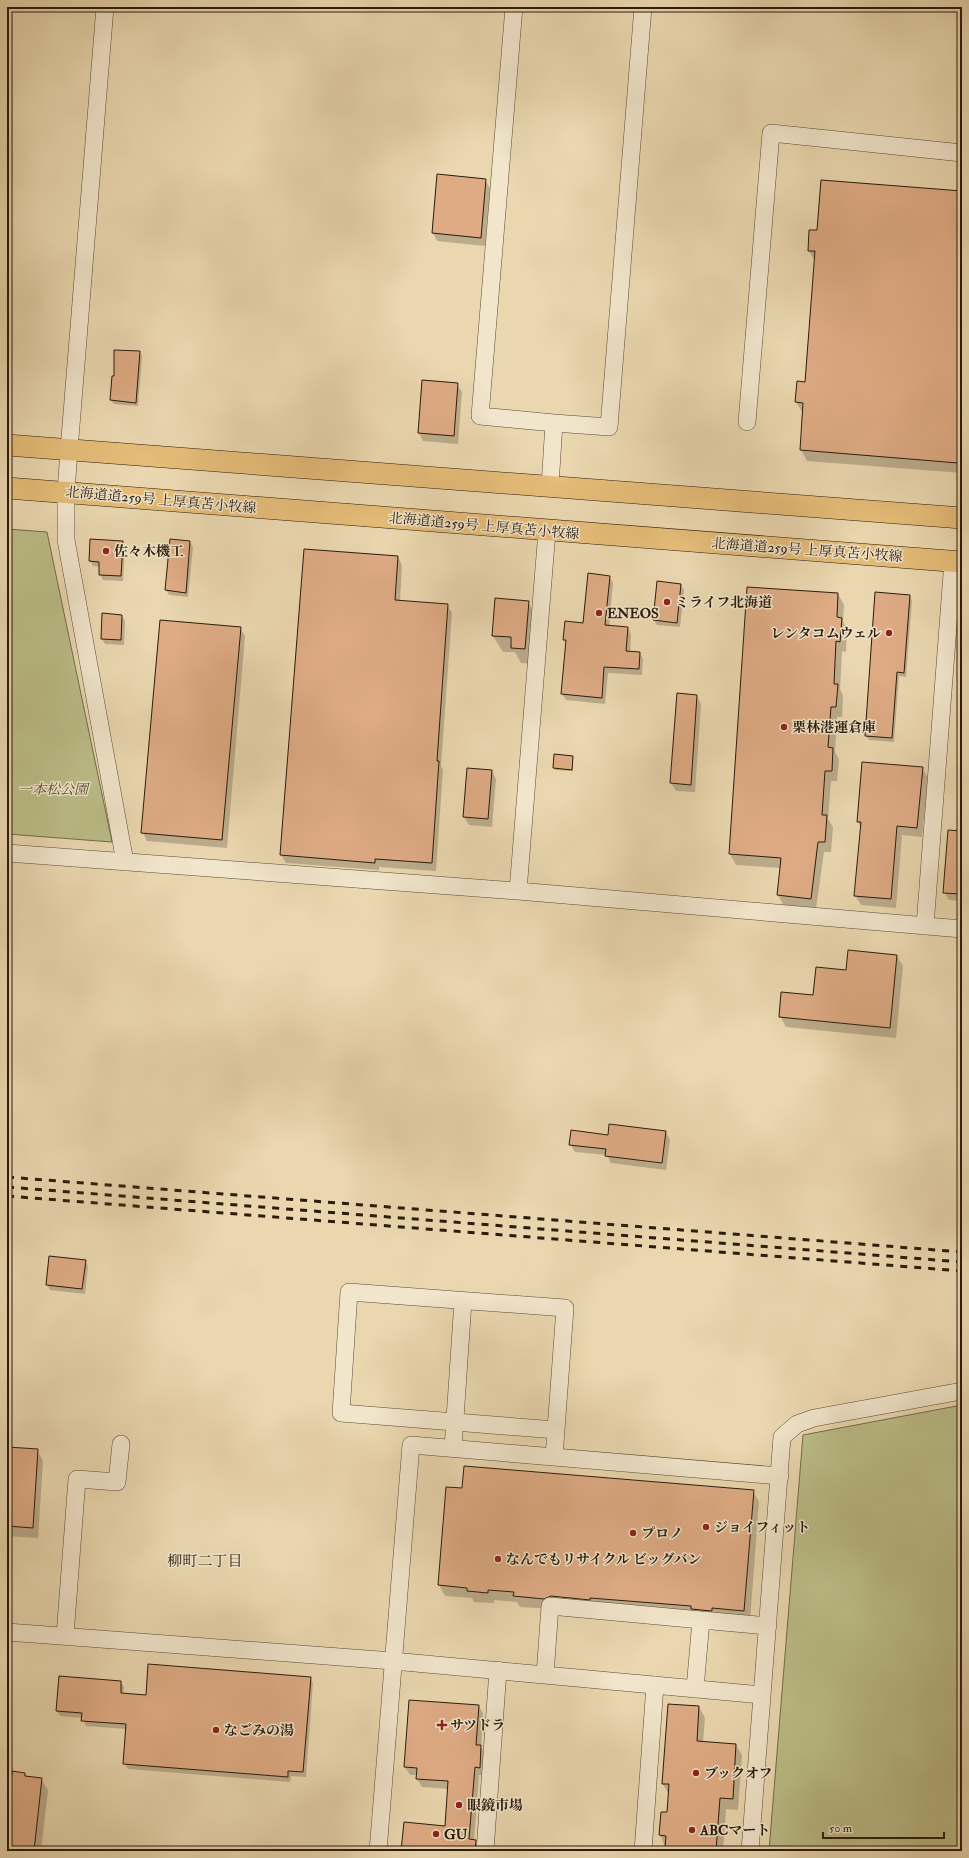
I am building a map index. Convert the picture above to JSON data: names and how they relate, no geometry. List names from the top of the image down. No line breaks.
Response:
{"streets":{"main road":["北海道道259号 上厚真苫小牧線"]},"districts":["柳町二丁目"],"parks":["一本松公園"],"places":{"other":["佐々木機工","ミライフ北海道","ENEOS","レンタコムウェル","栗林港運倉庫","ジョイフィット","プロノ","なんでもリサイクル ビッグバン","なごみの湯","ブックオフ","眼鏡市場","ABCマート","GU"],"health":["サツドラ"]},"scale_bar":"50 m"}
